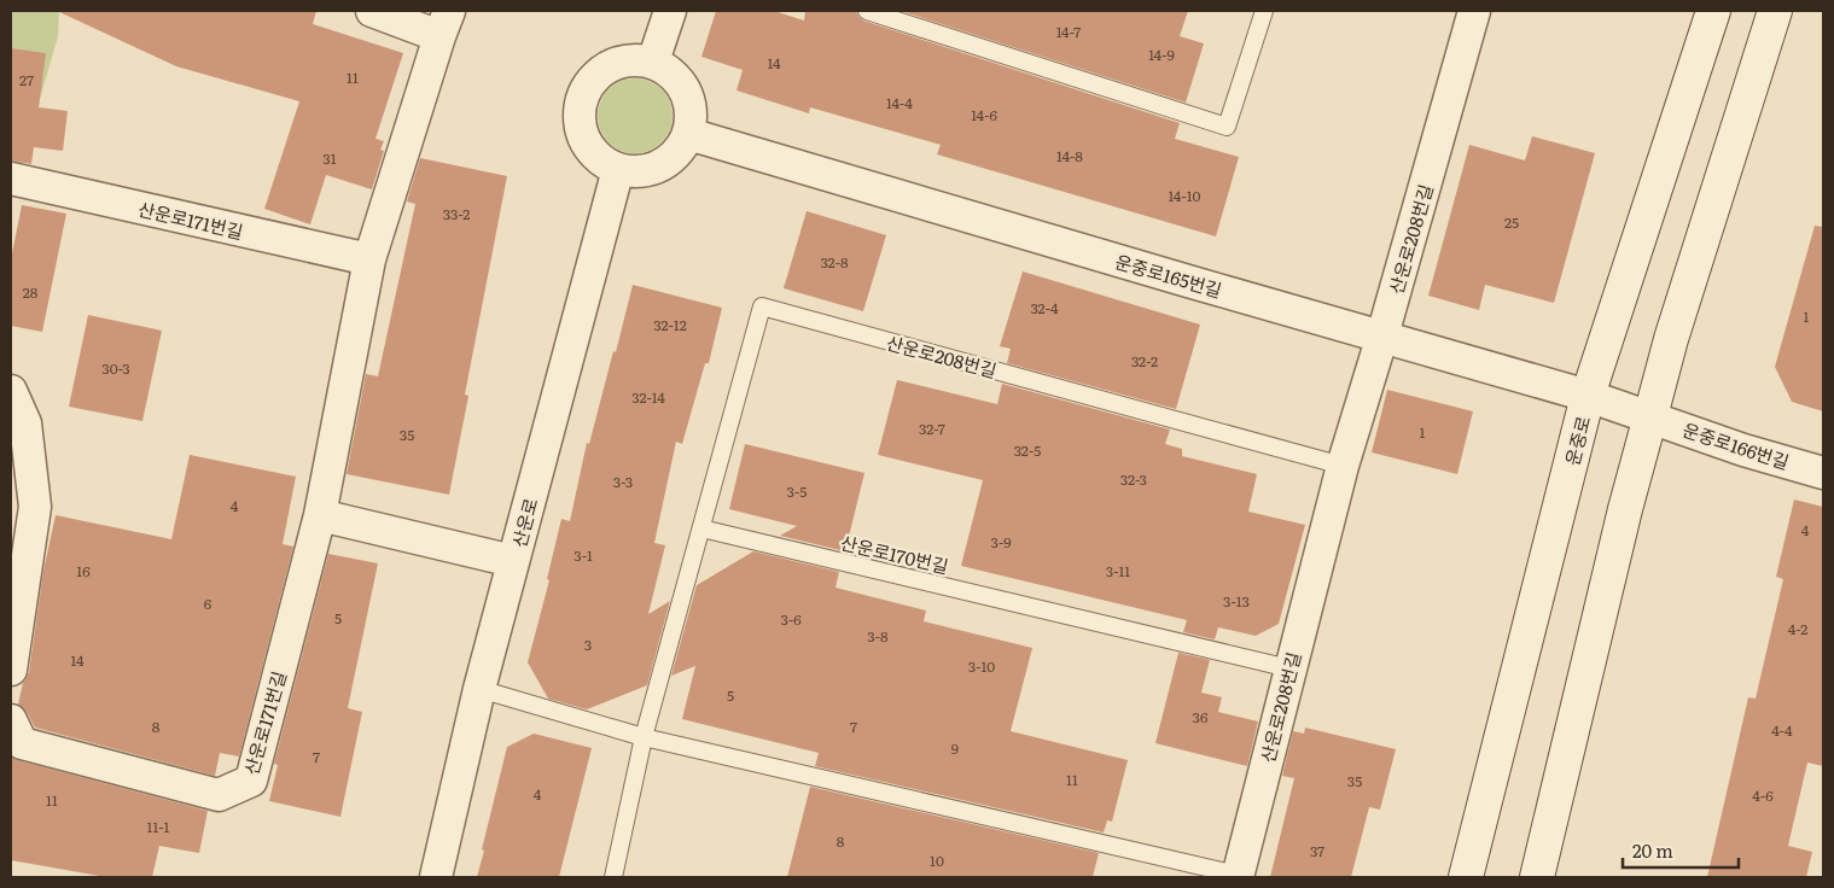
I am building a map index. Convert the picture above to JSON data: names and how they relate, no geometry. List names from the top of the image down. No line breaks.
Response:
{"streets":{"main road":["운중로"],"street":["산운로171번길","산운로208번길","운중로165번길","운중로166번길","산운로"],"lane":["산운로170번길"]},"crossings":[["산운로208번길","운중로165번길"],["산운로208번길","산운로170번길"],["운중로165번길","운중로"],["운중로165번길","운중로166번길"],["운중로165번길","산운로"]],"house_numbers":["14-7","14-9","14","11","27","14-4","14-6","14-8","31","14-10","33-2","25","32-8","28","32-4","1","32-12","32-2","30-3","32-14","32-7","1","35","32-5","32-3","3-3","3-5","4","4","3-9","3-1","16","3-11","3-13","6","5","3-6","4-2","3-8","3","14","3-10","5","36","8","7","4-4","9","7","11","35","4","4-6","11","11-1","8","37","10"],"scale_bar":"20 m"}
